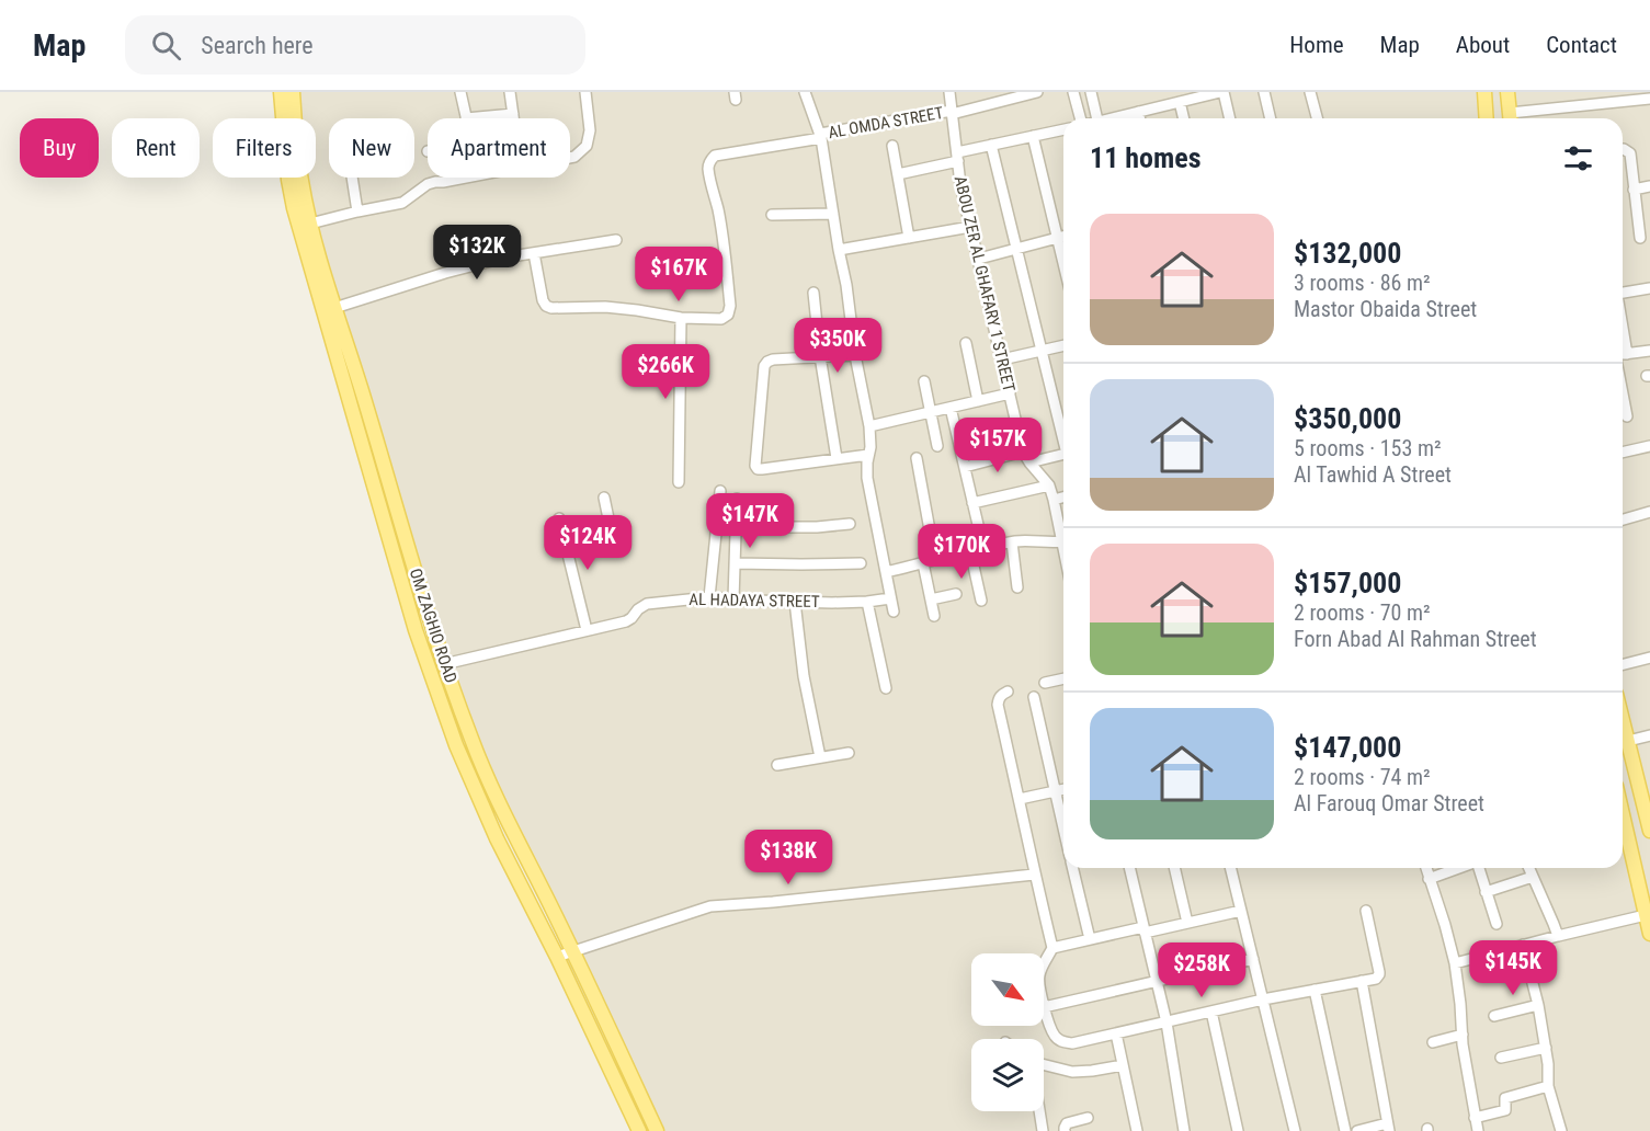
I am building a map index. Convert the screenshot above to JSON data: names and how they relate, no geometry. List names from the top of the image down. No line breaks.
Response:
{"streets":{"main road":["OM ZAGHIO ROAD"],"street":["AL OMDA STREET","ABOU ZER AL GHAFARY 1 STREET","AL HADAYA STREET"]},"crossings":[["AL OMDA STREET","ABOU ZER AL GHAFARY 1 STREET"]],"north":"bottom right","page":{"header":"Map","search":"Search here","nav":["Home","Map","About","Contact"],"chip":["Buy","Rent","Filters","New","Apartment"],"heading":"11 homes","list":[{"name":"$132,000","note":"3 rooms · 86 m² · Mastor Obaida Street"},{"name":"$350,000","note":"5 rooms · 153 m² · Al Tawhid A Street"},{"name":"$157,000","note":"2 rooms · 70 m² · Forn Abad Al Rahman Street"},{"name":"$147,000","note":"2 rooms · 74 m² · Al Farouq Omar Street"}],"price":["$132K","$167K","$350K","$266K","$157K","$147K","$124K","$170K","$138K","$145K","$258K"]}}
